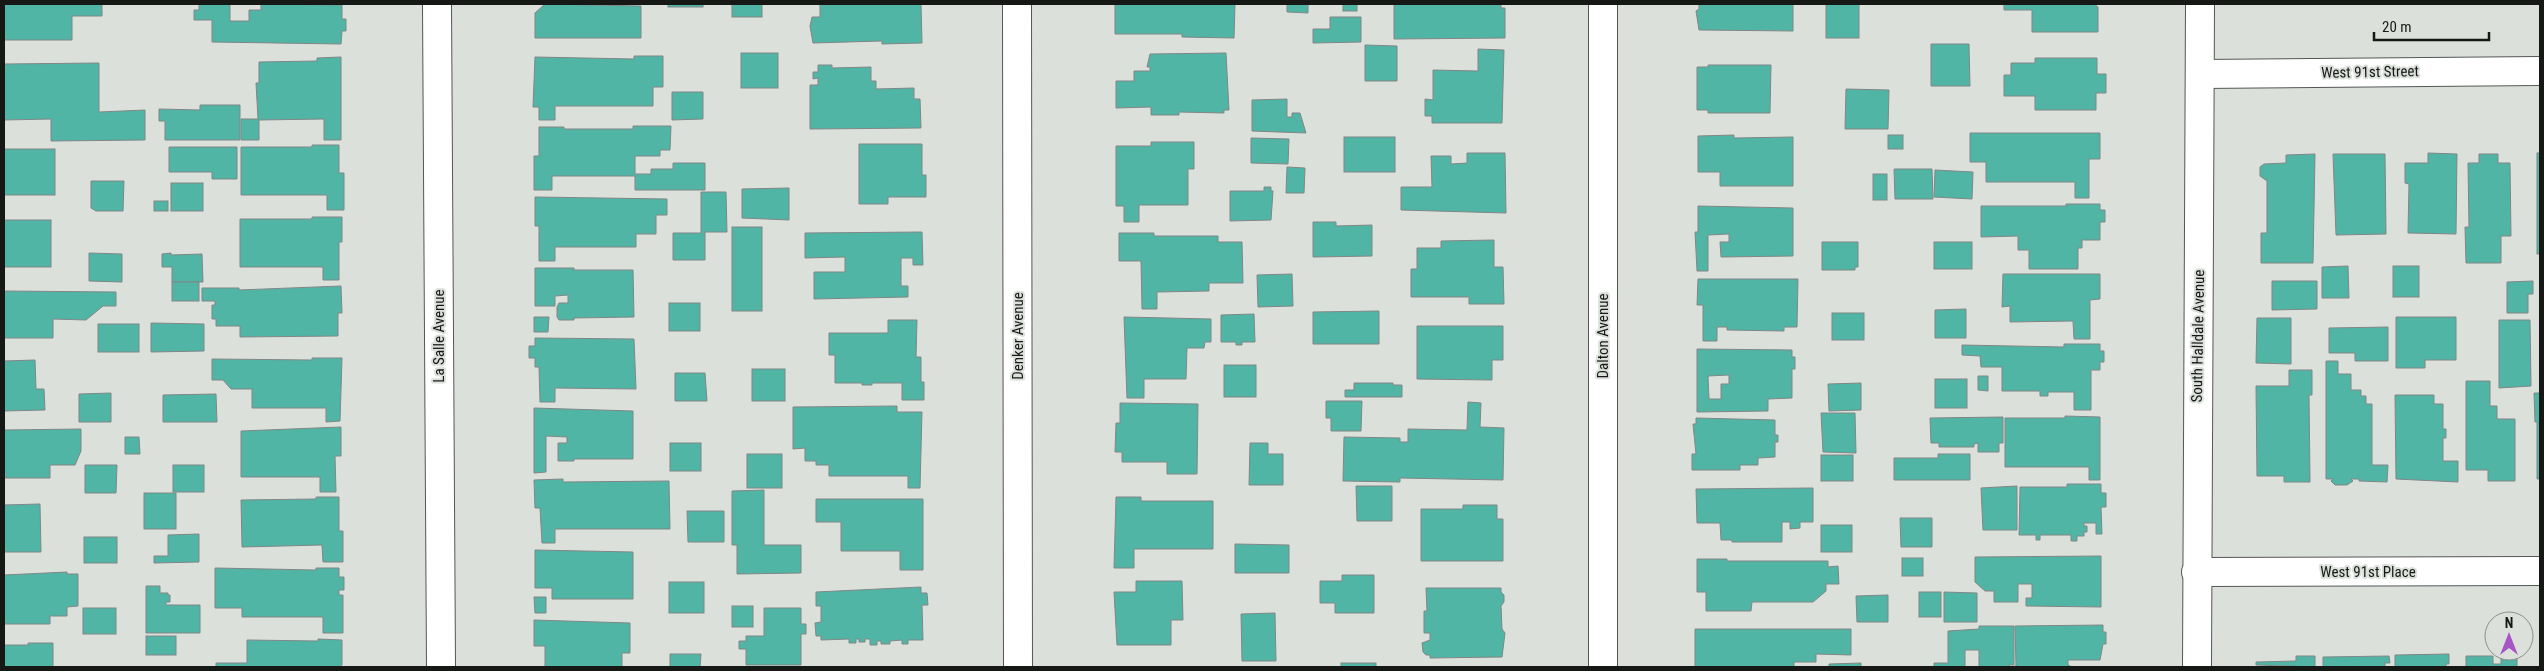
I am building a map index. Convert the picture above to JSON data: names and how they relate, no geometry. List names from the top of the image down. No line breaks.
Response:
{"streets":{"street":["West 91st Street","La Salle Avenue","Denker Avenue","Dalton Avenue","South Halldale Avenue","West 91st Place"]},"crossings":[["West 91st Street","South Halldale Avenue"],["South Halldale Avenue","West 91st Place"]],"scale_bar":"20 m","north":"top"}
